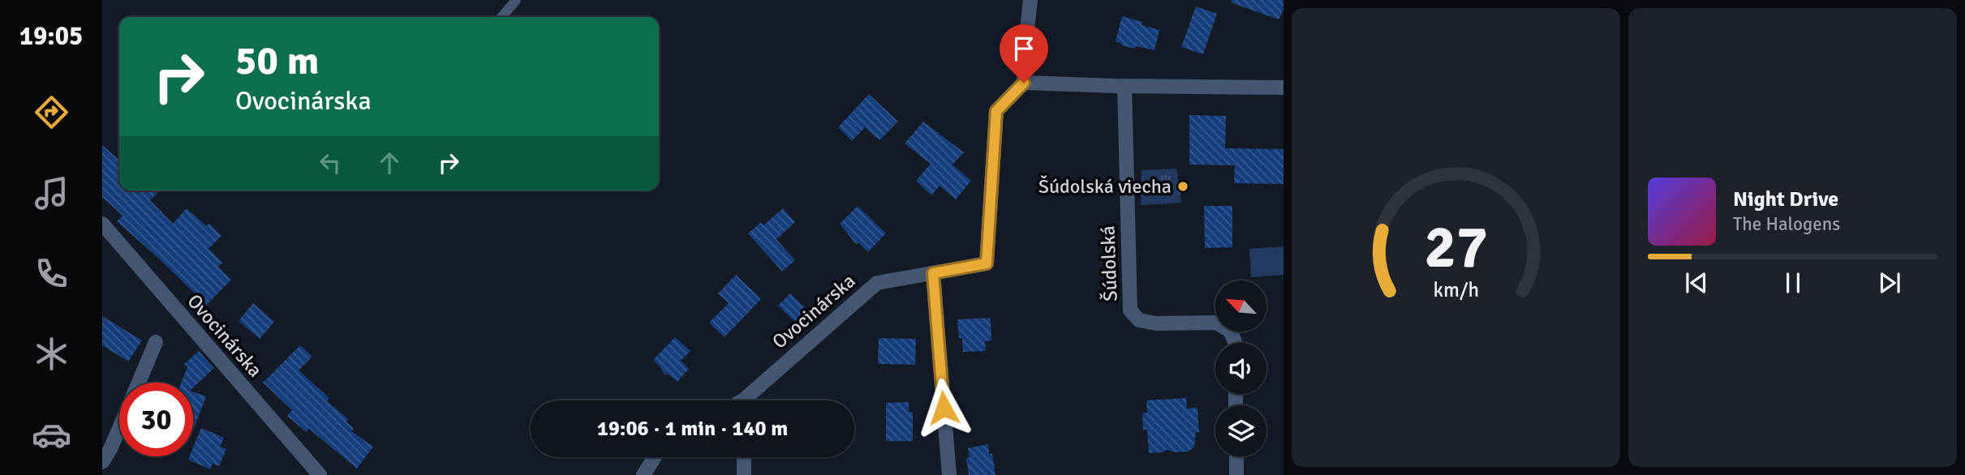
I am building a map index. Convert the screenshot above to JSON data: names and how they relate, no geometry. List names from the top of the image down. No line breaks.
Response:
{"streets":{"street":["Šúdolská","Ovocinárska"]},"places":["Šúdolská viecha"],"north":"top left","page":{"tabs":"19:05","turn":["50 m","Ovocinárska"],"song":["Night Drive","The Halogens"],"limit":"30","trip":"19:06 · 1 min · 140 m","gauge":["27","km/h"]}}
